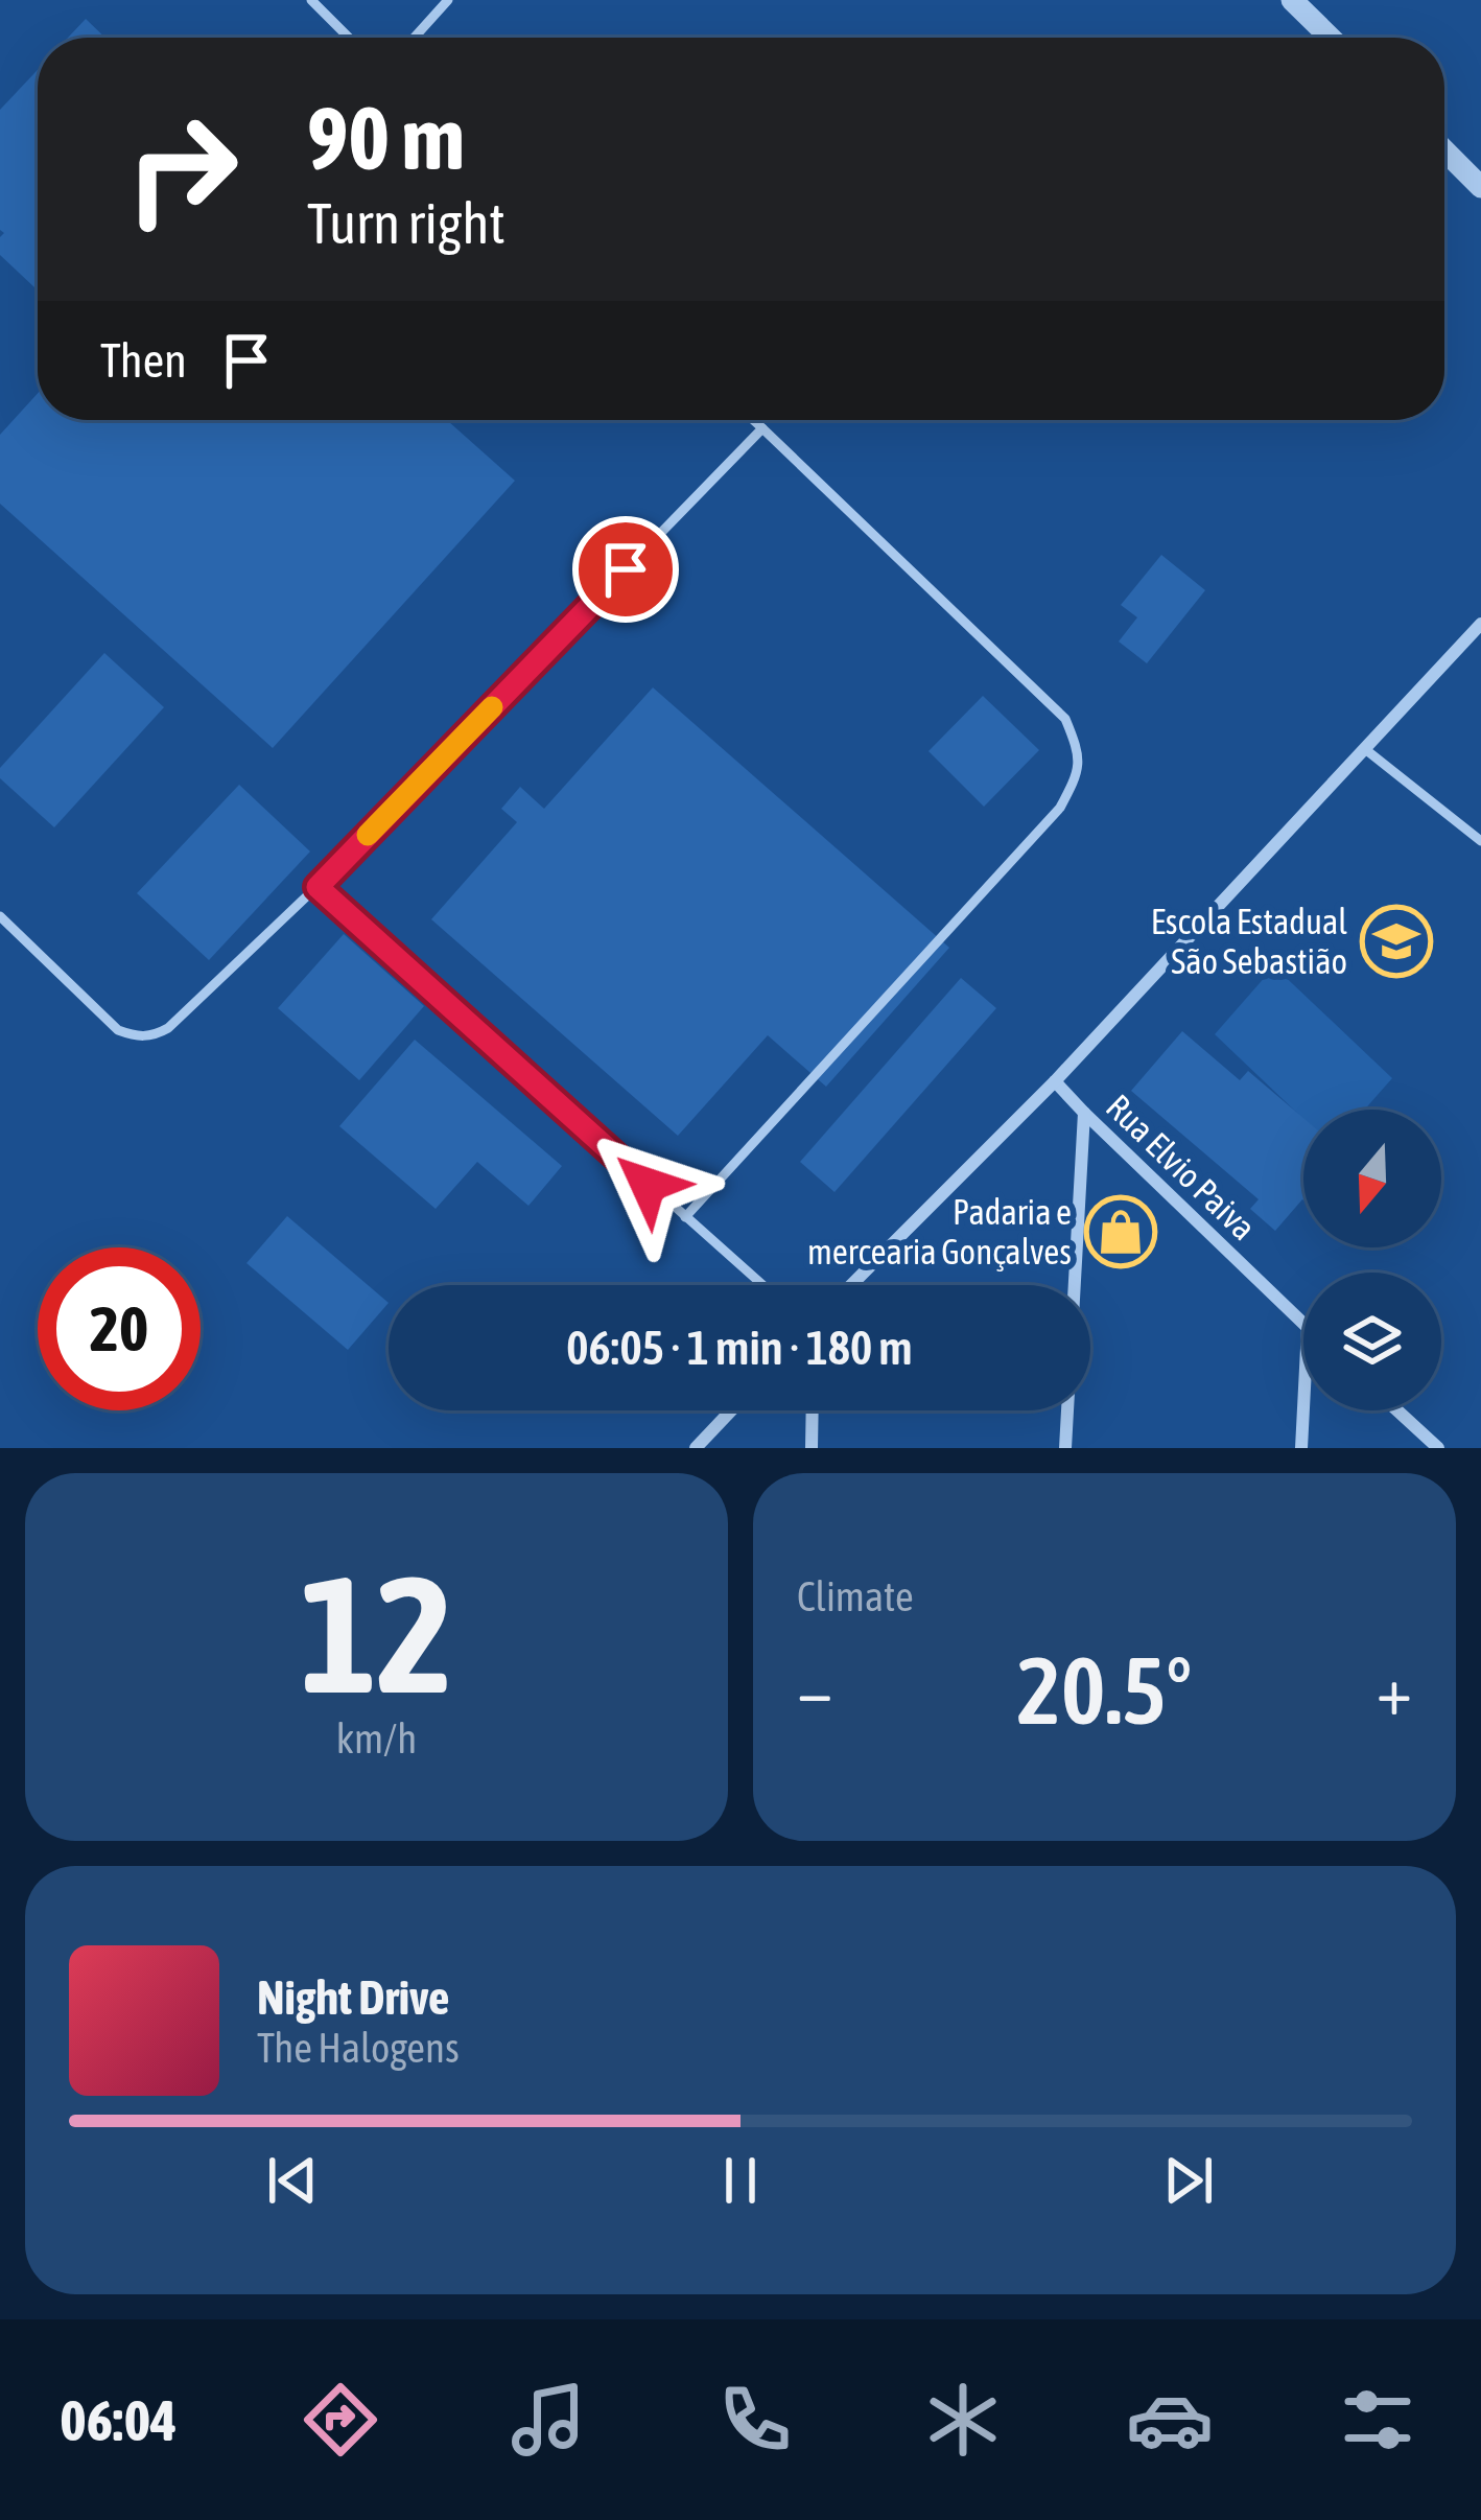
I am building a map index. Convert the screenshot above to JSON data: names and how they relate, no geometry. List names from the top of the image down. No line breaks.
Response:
{"streets":{"street":["Rua Elvio Paiva"]},"places":{"school or university":["Escola Estadual São Sebastião"],"shop":["Padaria e mercearia Gonçalves"]},"north":"bottom","page":{"turn":["90 m","Turn right"],"then":"Then","limit":"20","trip":"06:05 · 1 min · 180 m","tile":[["12","km/h"],"Climate"],"heat":["−","20.5°","+"],"song":["Night Drive","The Halogens"],"tabs":"06:04"}}
